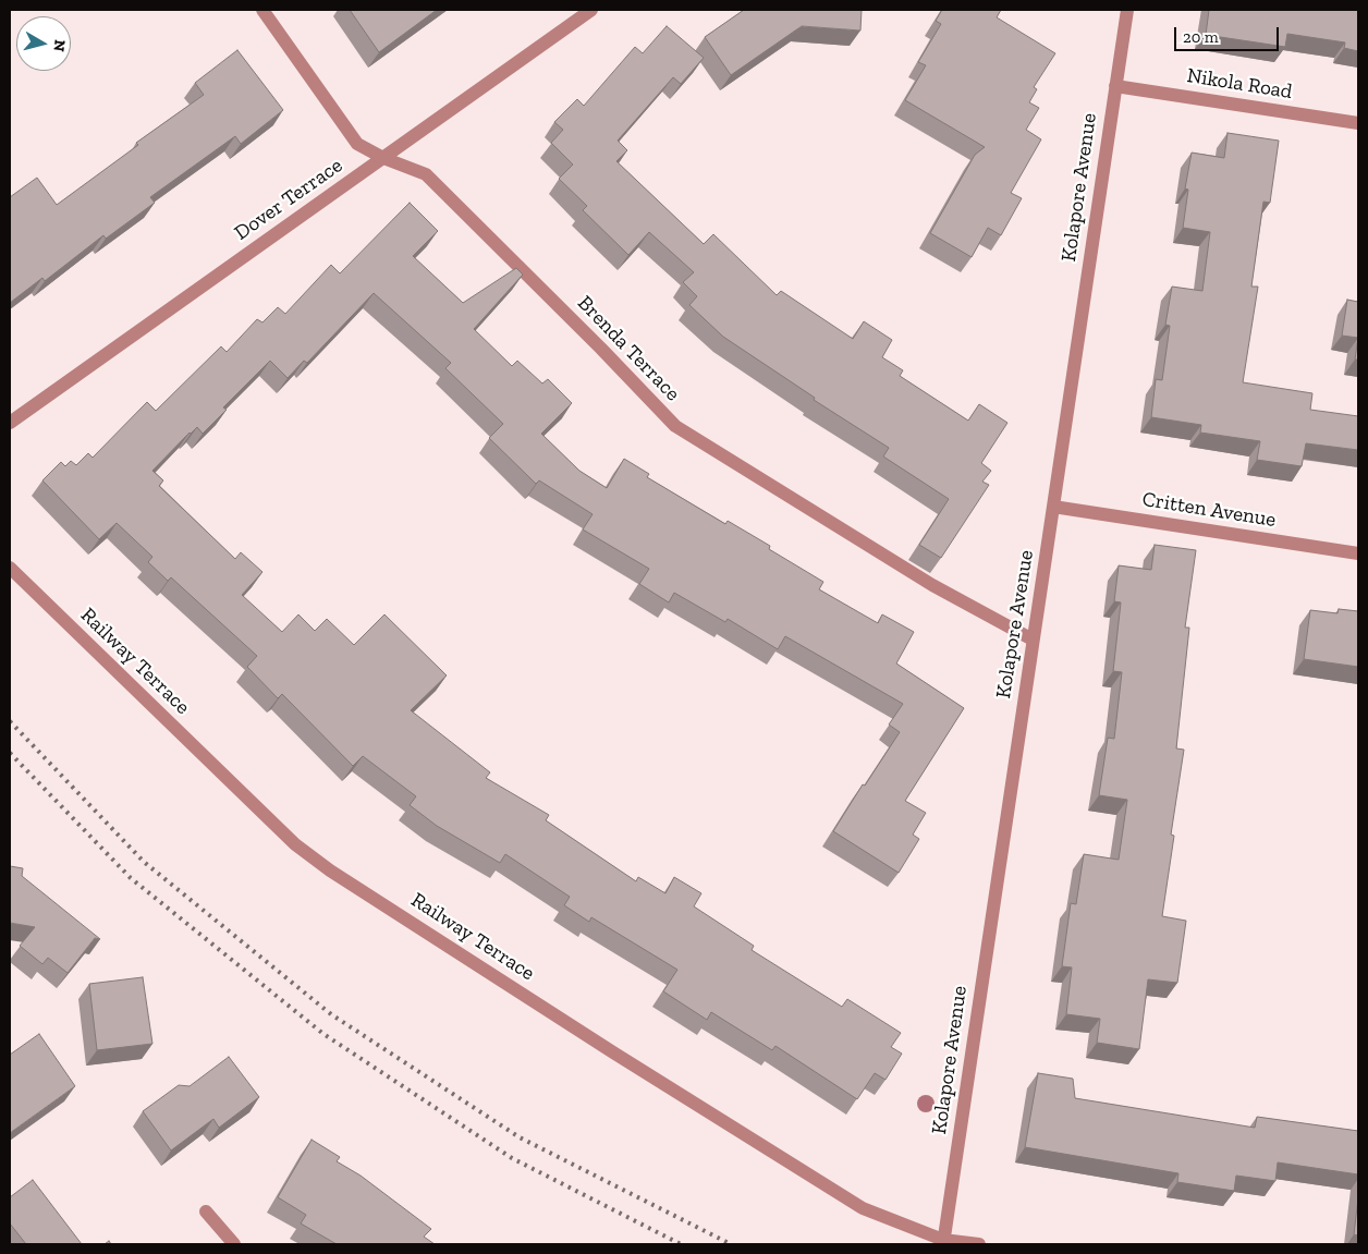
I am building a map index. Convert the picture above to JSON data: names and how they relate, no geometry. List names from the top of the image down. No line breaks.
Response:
{"streets":{"street":["Nikola Road","Kolapore Avenue","Dover Terrace","Brenda Terrace","Critten Avenue","Railway Terrace"]},"crossings":[["Nikola Road","Kolapore Avenue"],["Kolapore Avenue","Brenda Terrace"],["Kolapore Avenue","Critten Avenue"],["Kolapore Avenue","Railway Terrace"],["Dover Terrace","Brenda Terrace"]],"scale_bar":"20 m","north":"right"}
